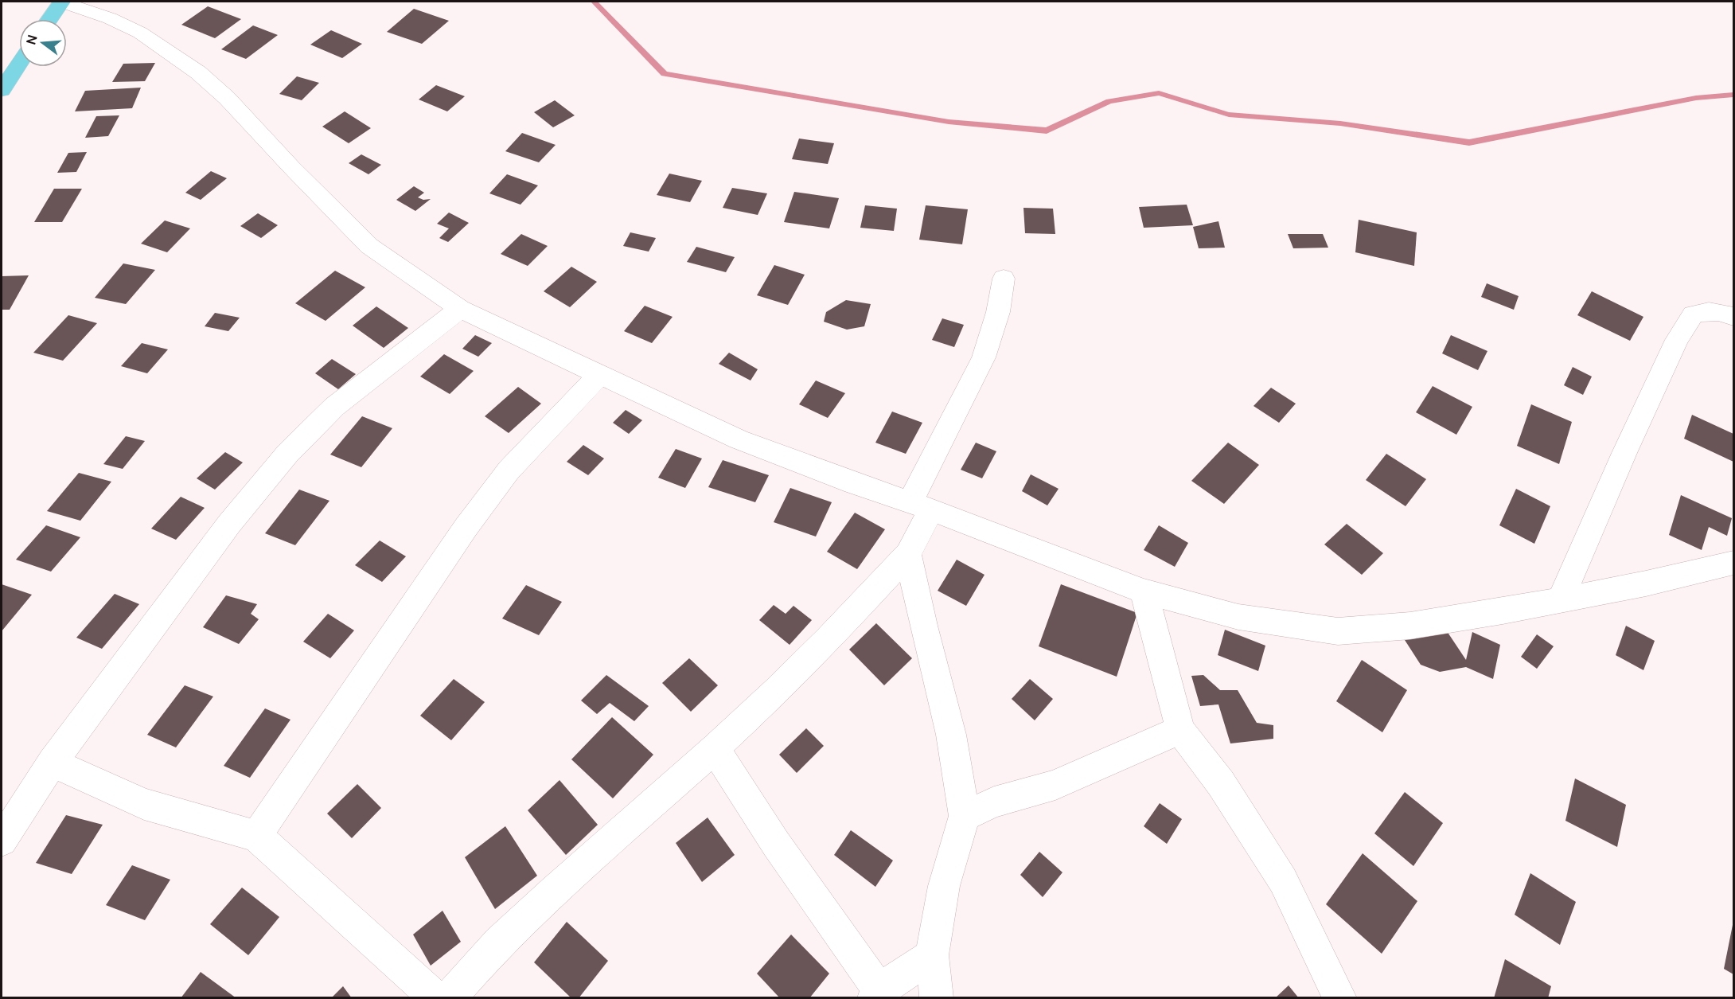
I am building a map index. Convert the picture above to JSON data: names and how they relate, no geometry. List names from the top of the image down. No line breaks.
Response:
{"north":"left"}
